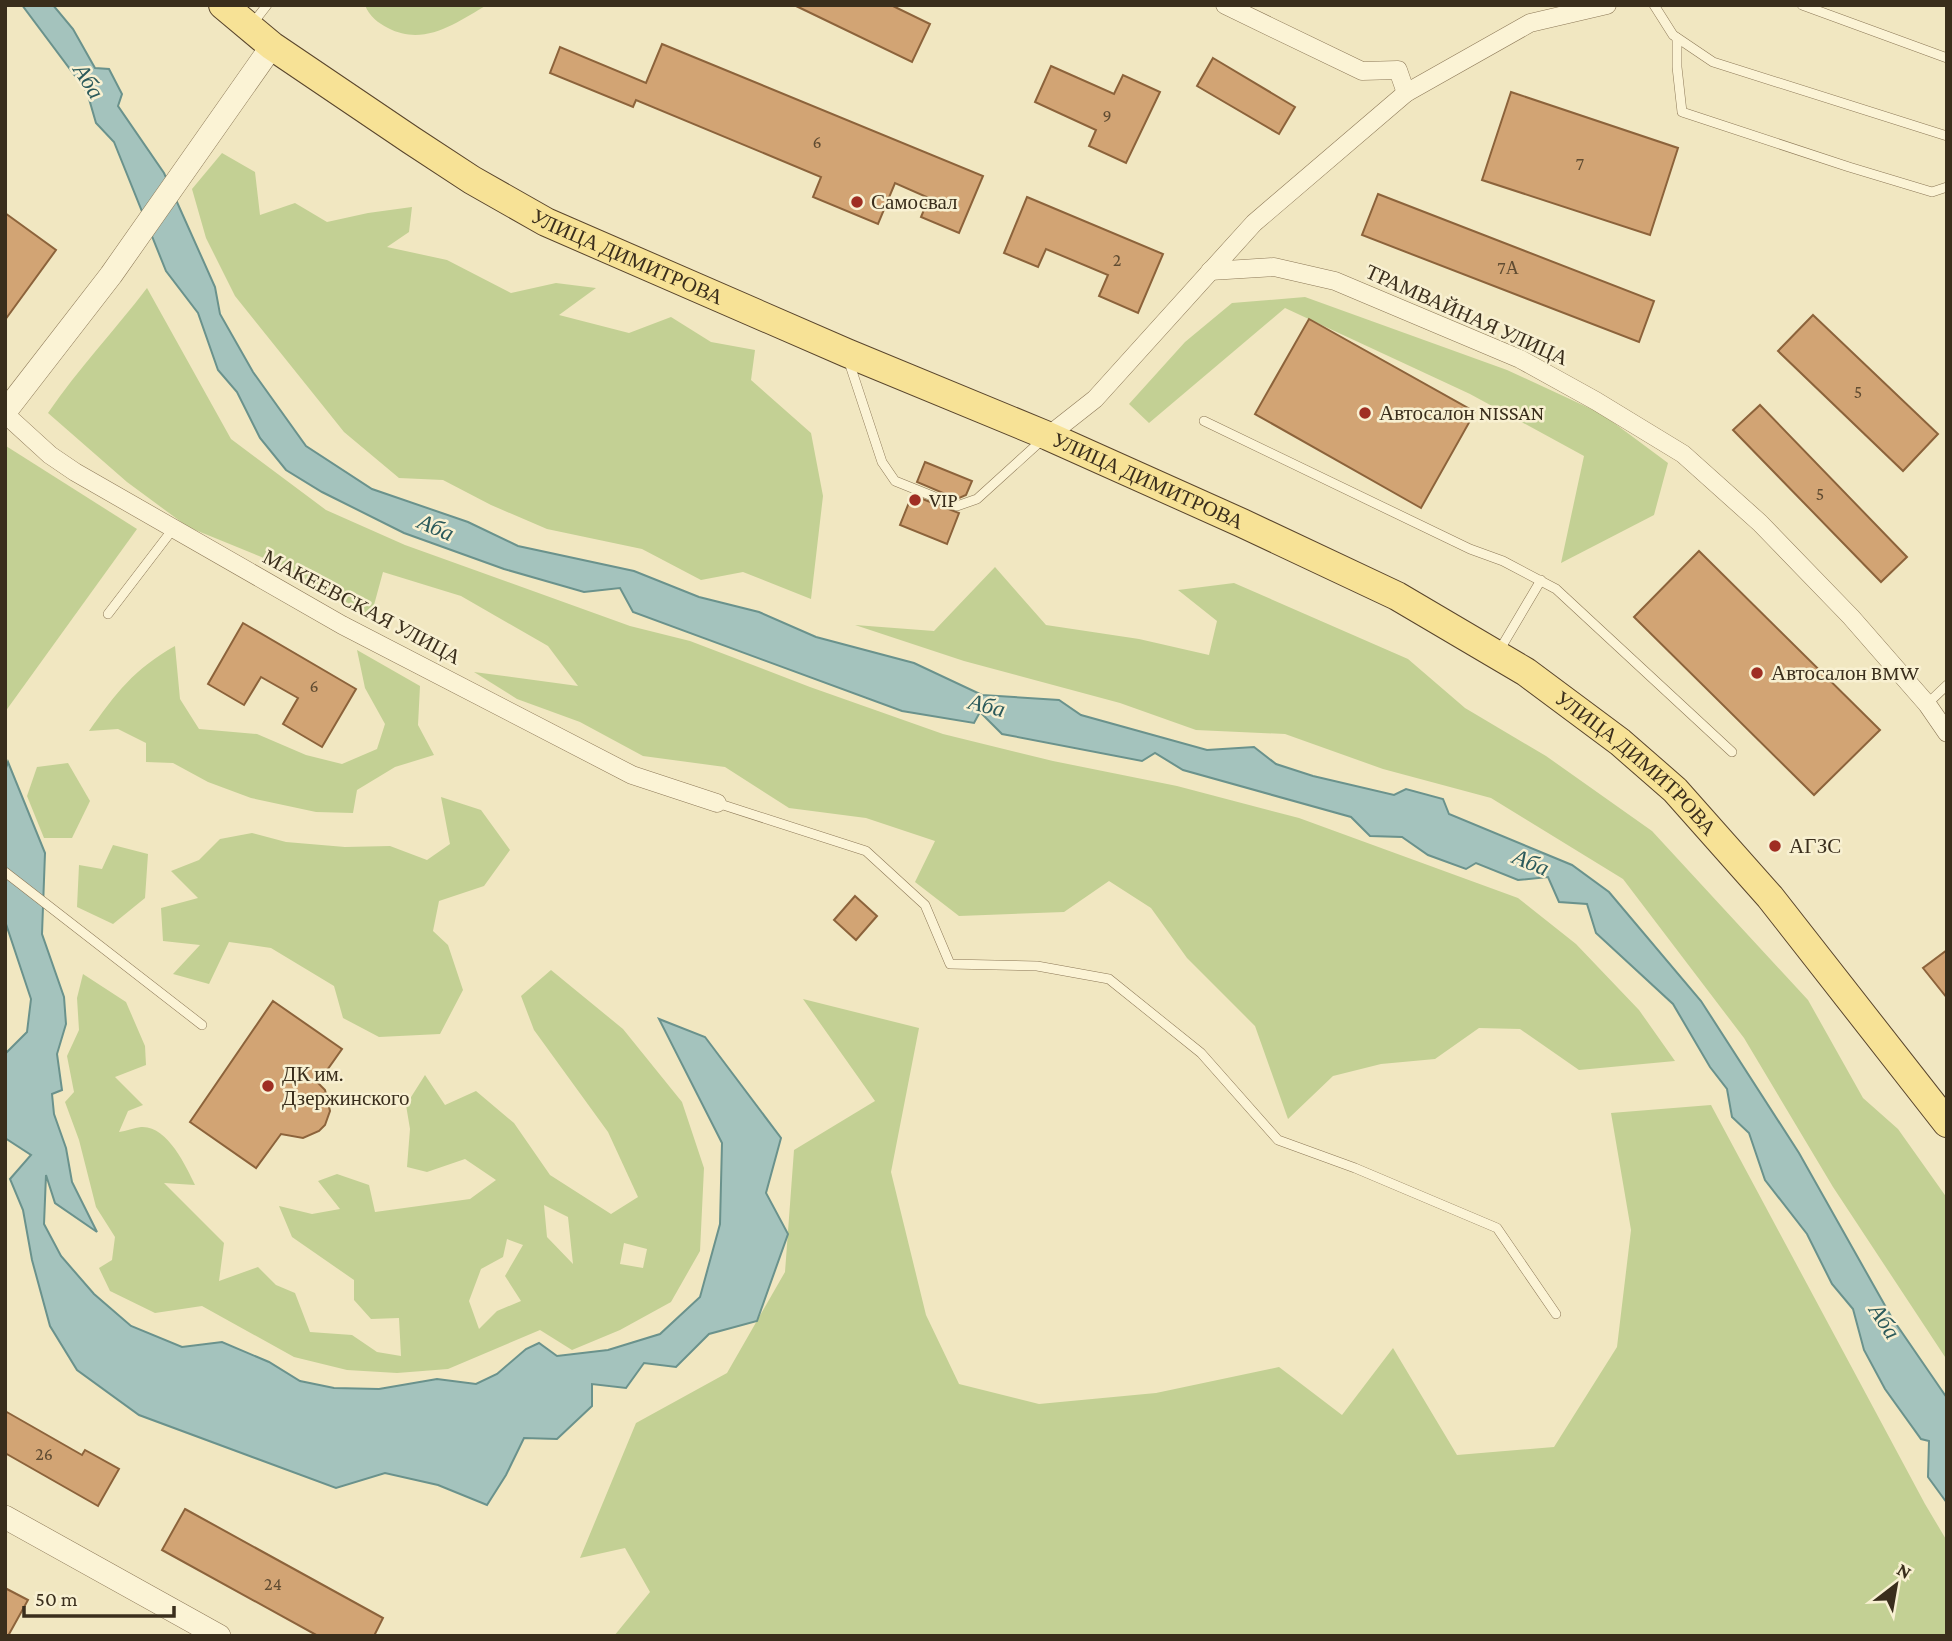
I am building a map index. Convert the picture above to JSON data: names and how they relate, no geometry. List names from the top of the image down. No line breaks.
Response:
{"streets":{"main road":["УЛИЦА ДИМИТРОВА"],"street":["ТРАМВАЙНАЯ УЛИЦА","МАКЕЕВСКАЯ УЛИЦА"]},"water":["Аба"],"places":["Самосвал","Автосалон NISSAN","VIP","Автосалон BMW","АГЗС","ДК им. Дзержинского"],"house_numbers":["9","6","7","2","7А","5","5","6","26","24"],"scale_bar":"50 m","north":"top right"}
